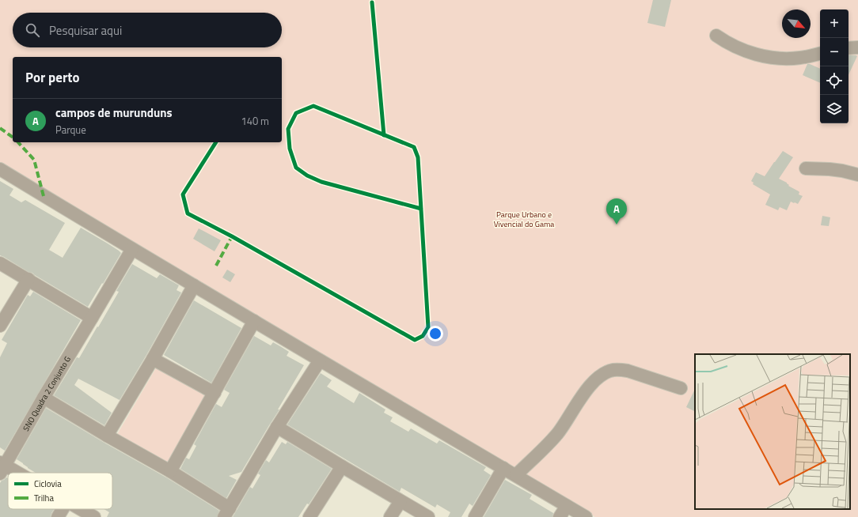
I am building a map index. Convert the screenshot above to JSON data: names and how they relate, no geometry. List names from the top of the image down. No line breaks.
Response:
{"streets":{"street":["SNO Quadra 2 Conjunto G"]},"parks":["Parque Urbano e Vivencial do Gama"],"legend":["Ciclovia","Trilha"],"north":"bottom right","page":{"map_buttons":["+","−"],"search":"Pesquisar aqui","heading":"Por perto","list":[{"mark":"A","name":"campos de murunduns","note":"Parque","value":"140 m"}],"pins":"A"}}
